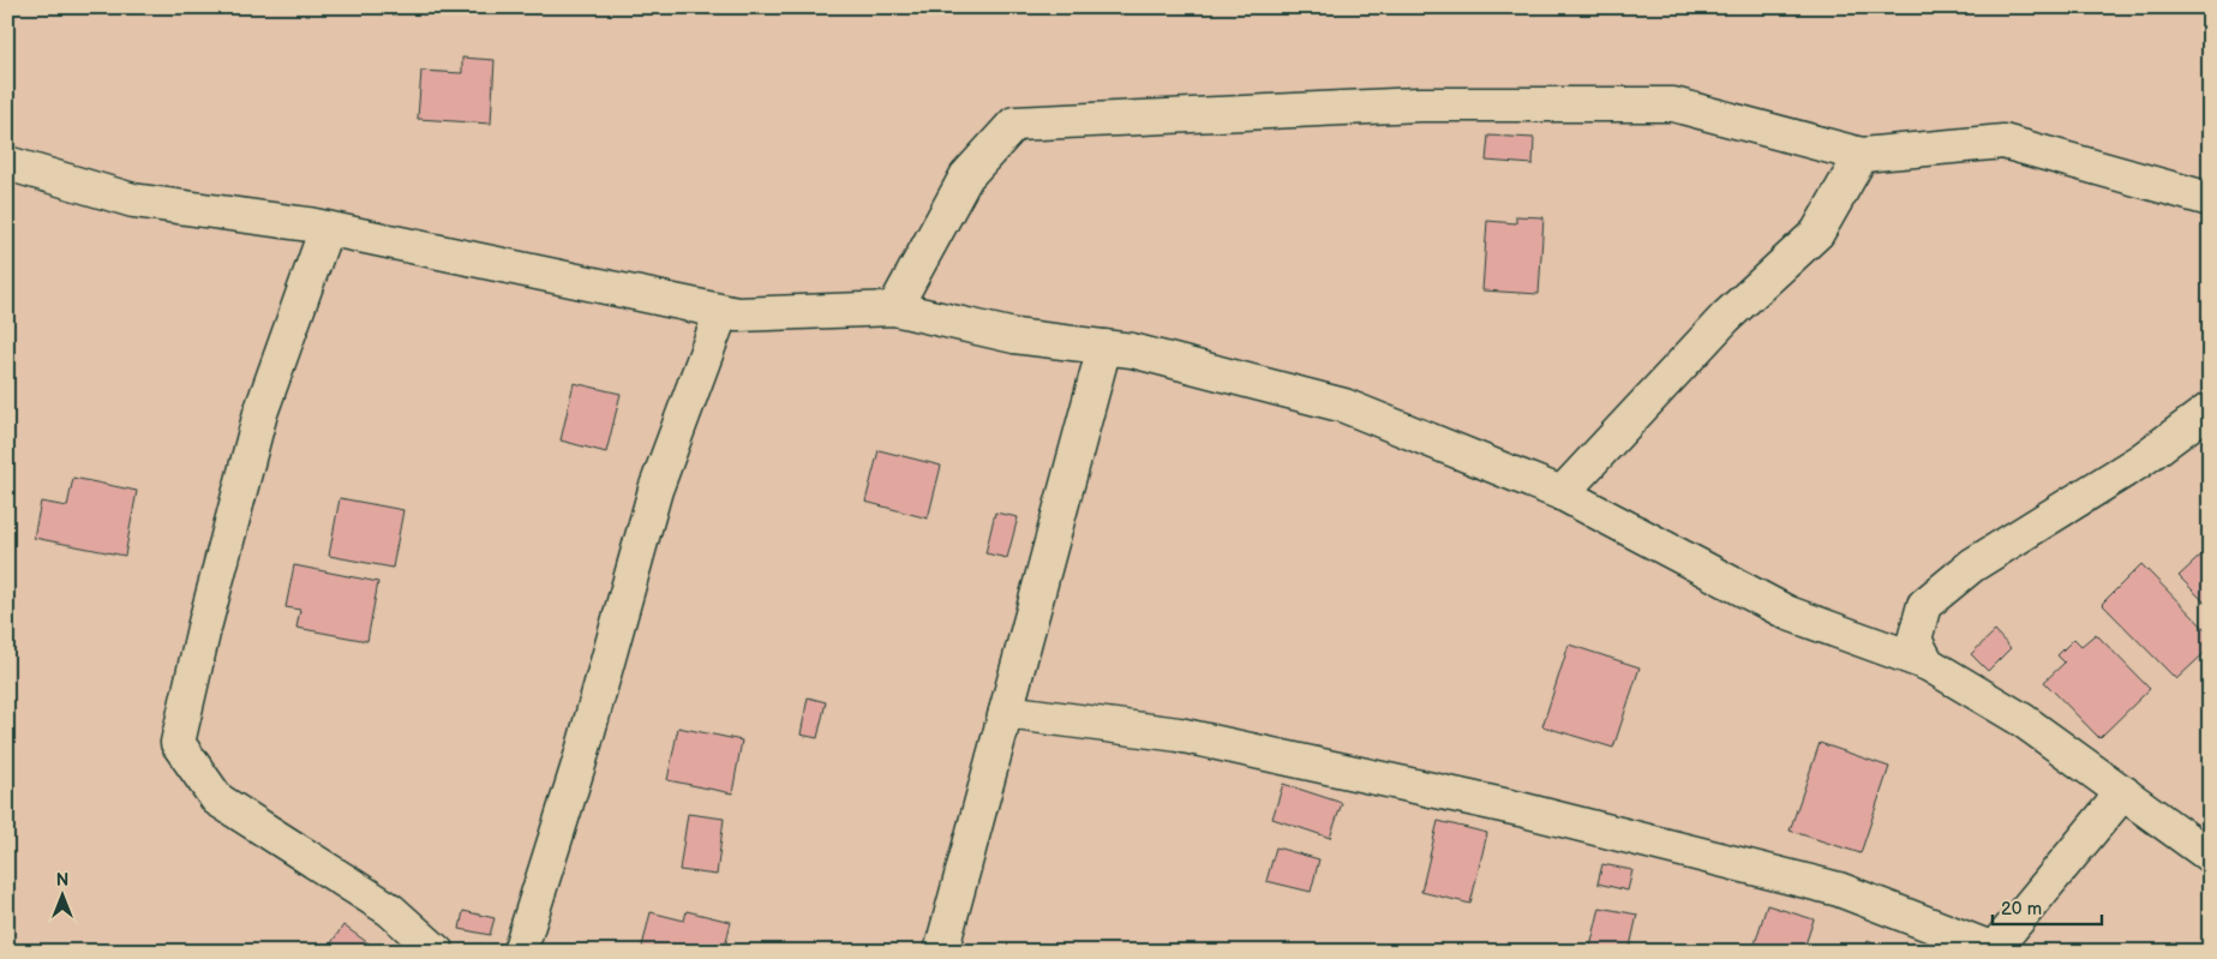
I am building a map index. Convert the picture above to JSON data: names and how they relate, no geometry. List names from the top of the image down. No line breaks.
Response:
{"scale_bar":"20 m","north":"top"}
